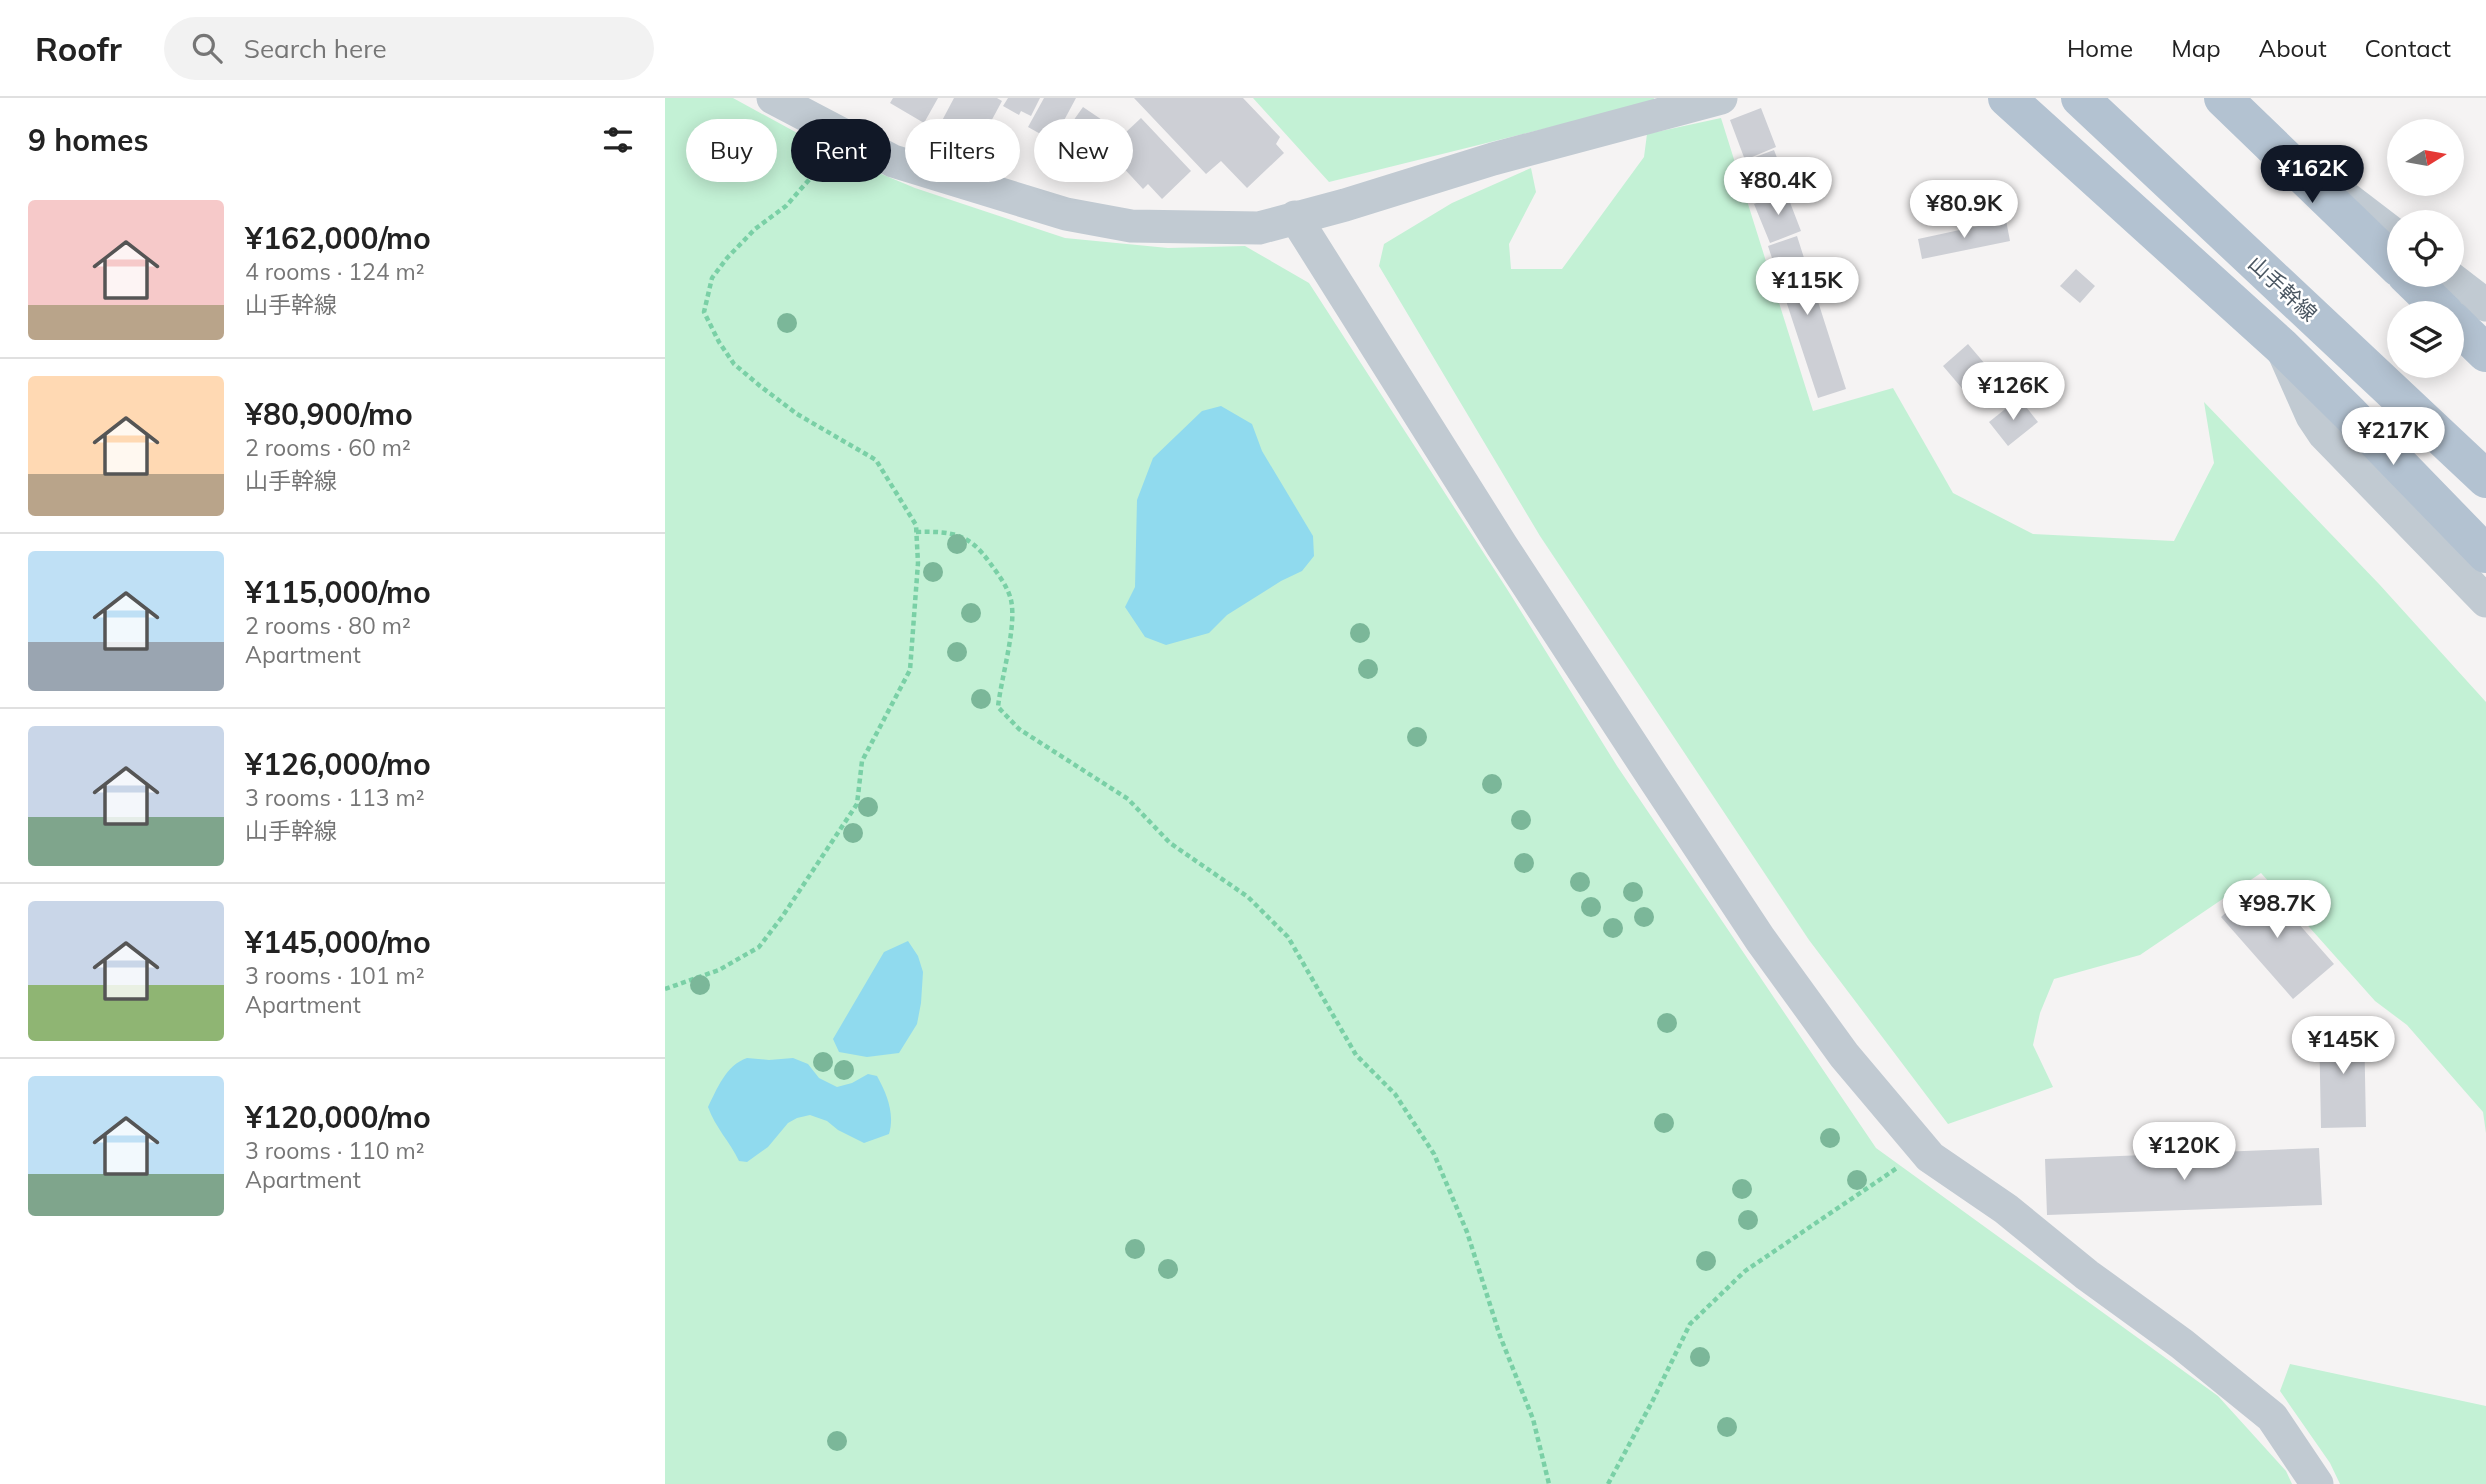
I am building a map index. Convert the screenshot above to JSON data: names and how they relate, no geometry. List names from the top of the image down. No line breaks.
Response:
{"streets":{"main road":["山手幹線"]},"north":"right","page":{"header":"Roofr","search":"Search here","nav":["Home","Map","About","Contact"],"heading":"9 homes","chip":["Buy","Rent","Filters","New"],"price":["¥162K","¥80.4K","¥80.9K","¥115K","¥126K","¥217K","¥98.7K","¥145K","¥120K"],"list":[{"name":"¥162,000/mo","note":"4 rooms · 124 m² · 山手幹線"},{"name":"¥80,900/mo","note":"2 rooms · 60 m² · 山手幹線"},{"name":"¥115,000/mo","note":"2 rooms · 80 m² · Apartment"},{"name":"¥126,000/mo","note":"3 rooms · 113 m² · 山手幹線"},{"name":"¥145,000/mo","note":"3 rooms · 101 m² · Apartment"},{"name":"¥120,000/mo","note":"3 rooms · 110 m² · Apartment"}]}}
